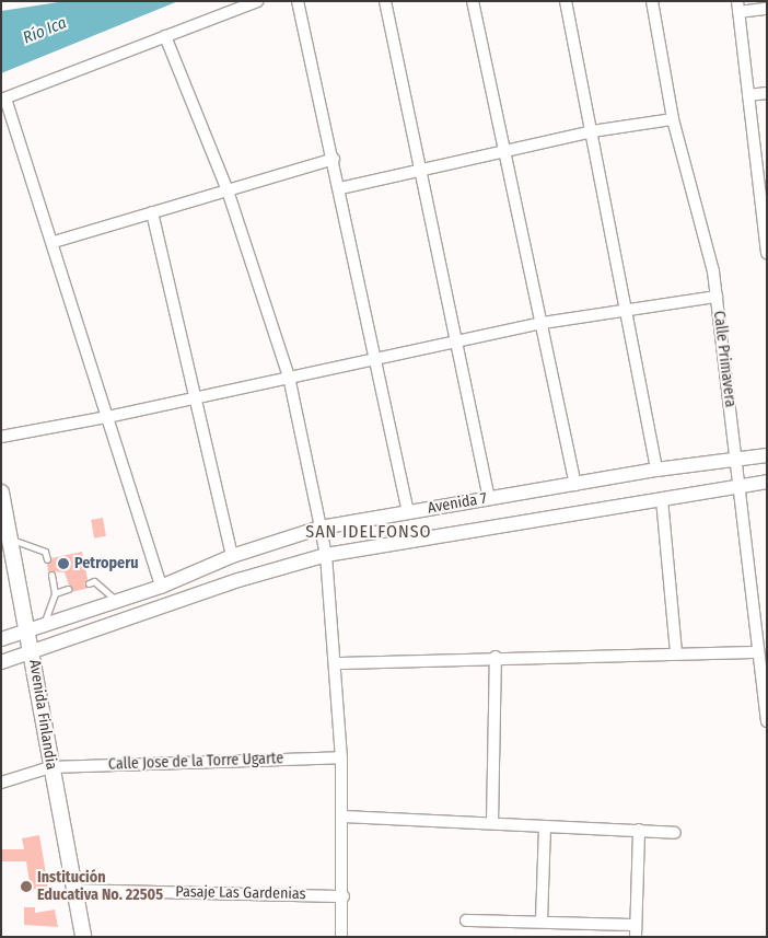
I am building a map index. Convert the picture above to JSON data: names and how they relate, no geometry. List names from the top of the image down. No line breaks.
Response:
{"streets":{"main road":["Avenida Finlandia"],"street":["Calle Primavera","Avenida 7","Calle Jose de la Torre Ugarte","Pasaje Las Gardenias"]},"crossings":[["Calle Primavera","Avenida 7"],["Avenida 7","Avenida Finlandia"],["Avenida Finlandia","Calle Jose de la Torre Ugarte"],["Avenida Finlandia","Pasaje Las Gardenias"]],"districts":["SAN IDELFONSO"],"water":["Río Ica"],"places":["Petroperu","Institución Educativa No. 22505"]}
